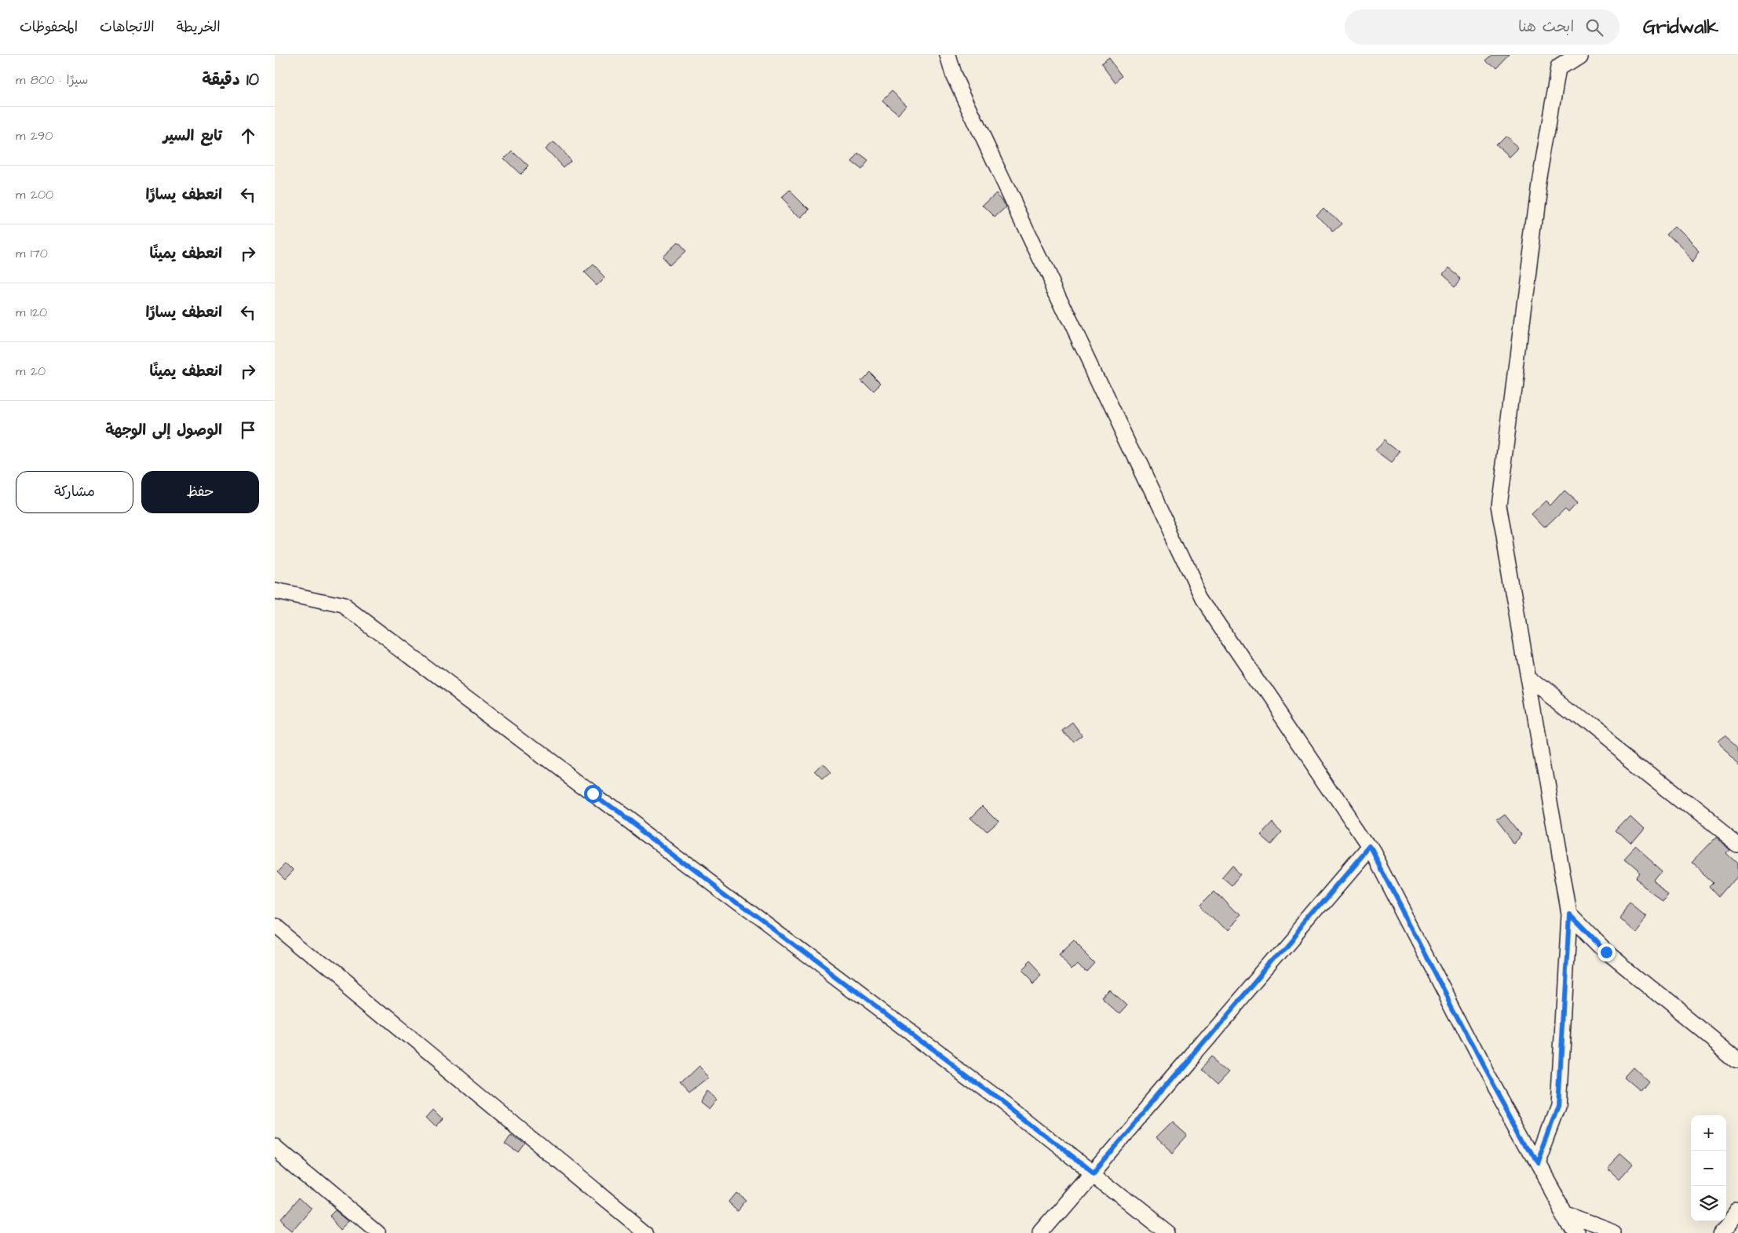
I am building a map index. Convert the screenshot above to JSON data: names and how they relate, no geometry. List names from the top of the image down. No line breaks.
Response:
{"page":{"header":"Gridwalk","search":"ابحث هنا","nav":["الخريطة","الاتجاهات","المحفوظات"],"heading":["10 دقيقة","سيرًا · 800 m"],"list":[["تابع السير","290 m"],["انعطف يسارًا","200 m"],["انعطف يمينًا","170 m"],["انعطف يسارًا","120 m"],["انعطف يمينًا","20 m"],"الوصول إلى الوجهة"],"buttons":["حفظ","مشاركة"],"map_buttons":["+","−"]}}
